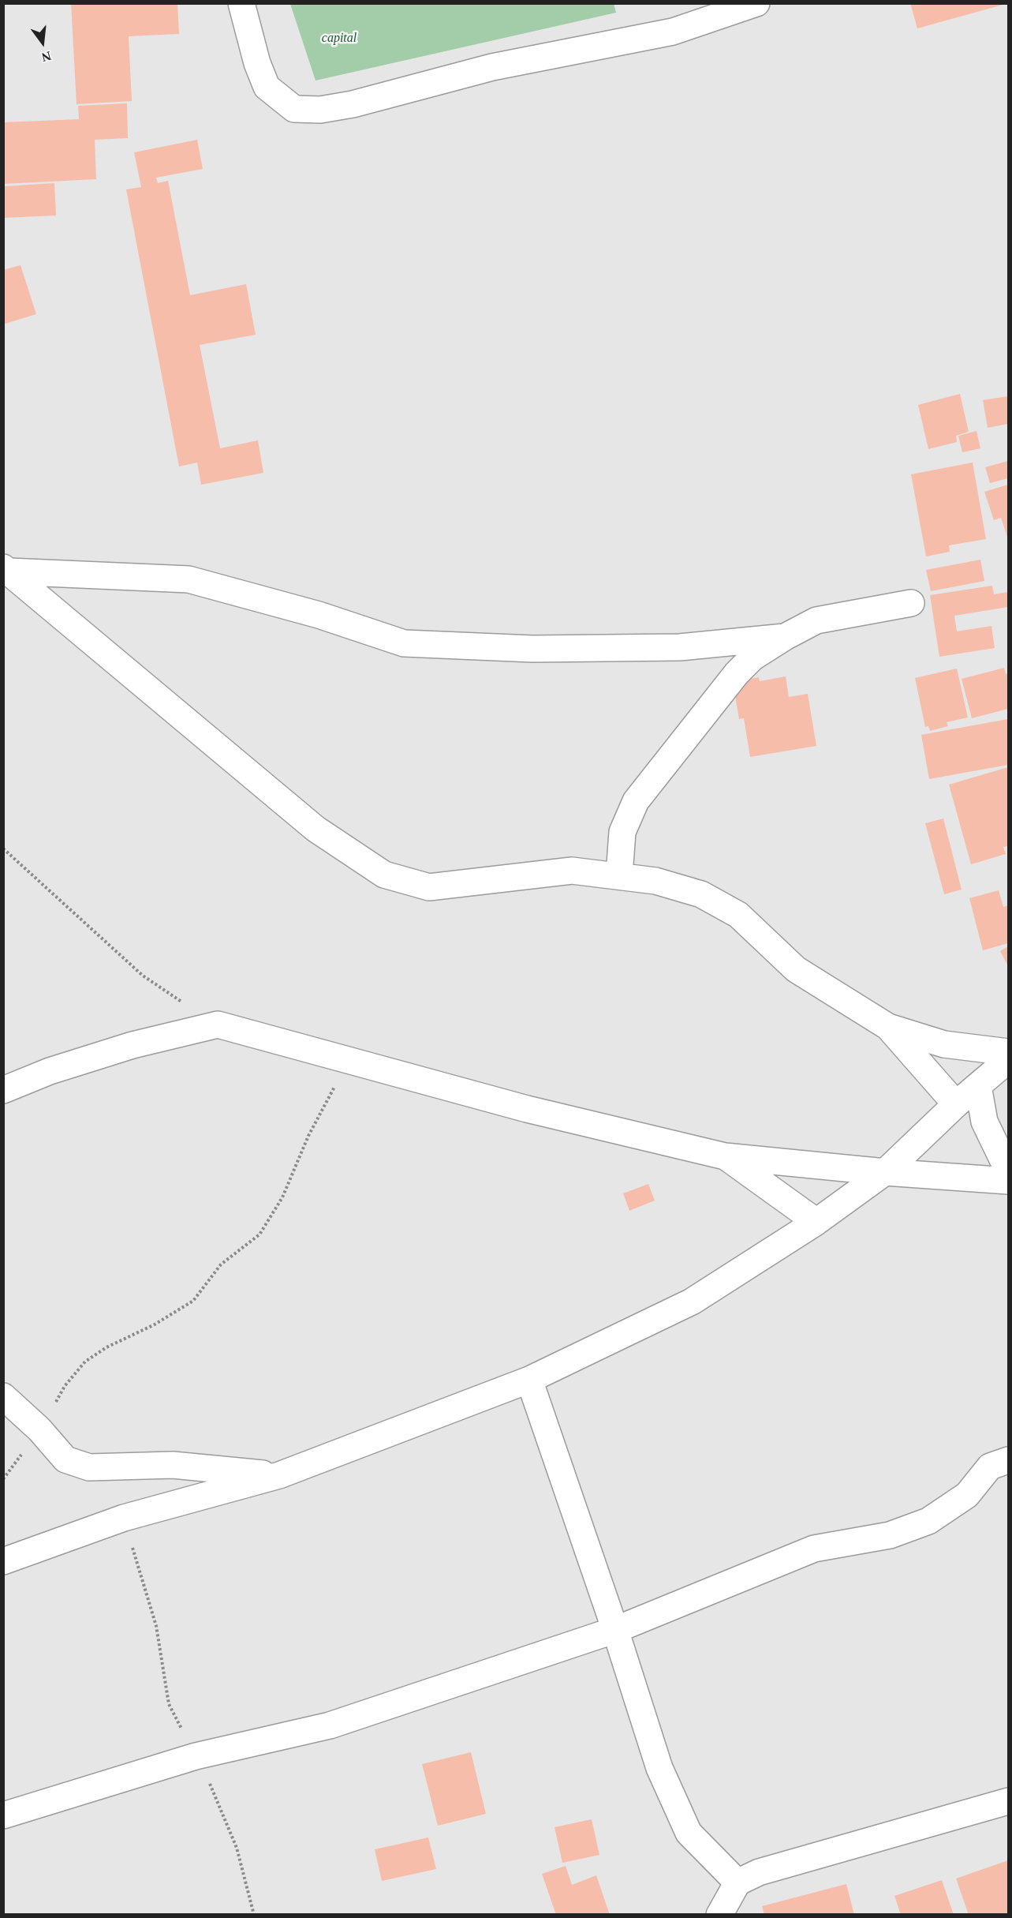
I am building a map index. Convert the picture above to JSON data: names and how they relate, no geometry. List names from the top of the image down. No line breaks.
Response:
{"parks":["capital"],"north":"bottom"}
